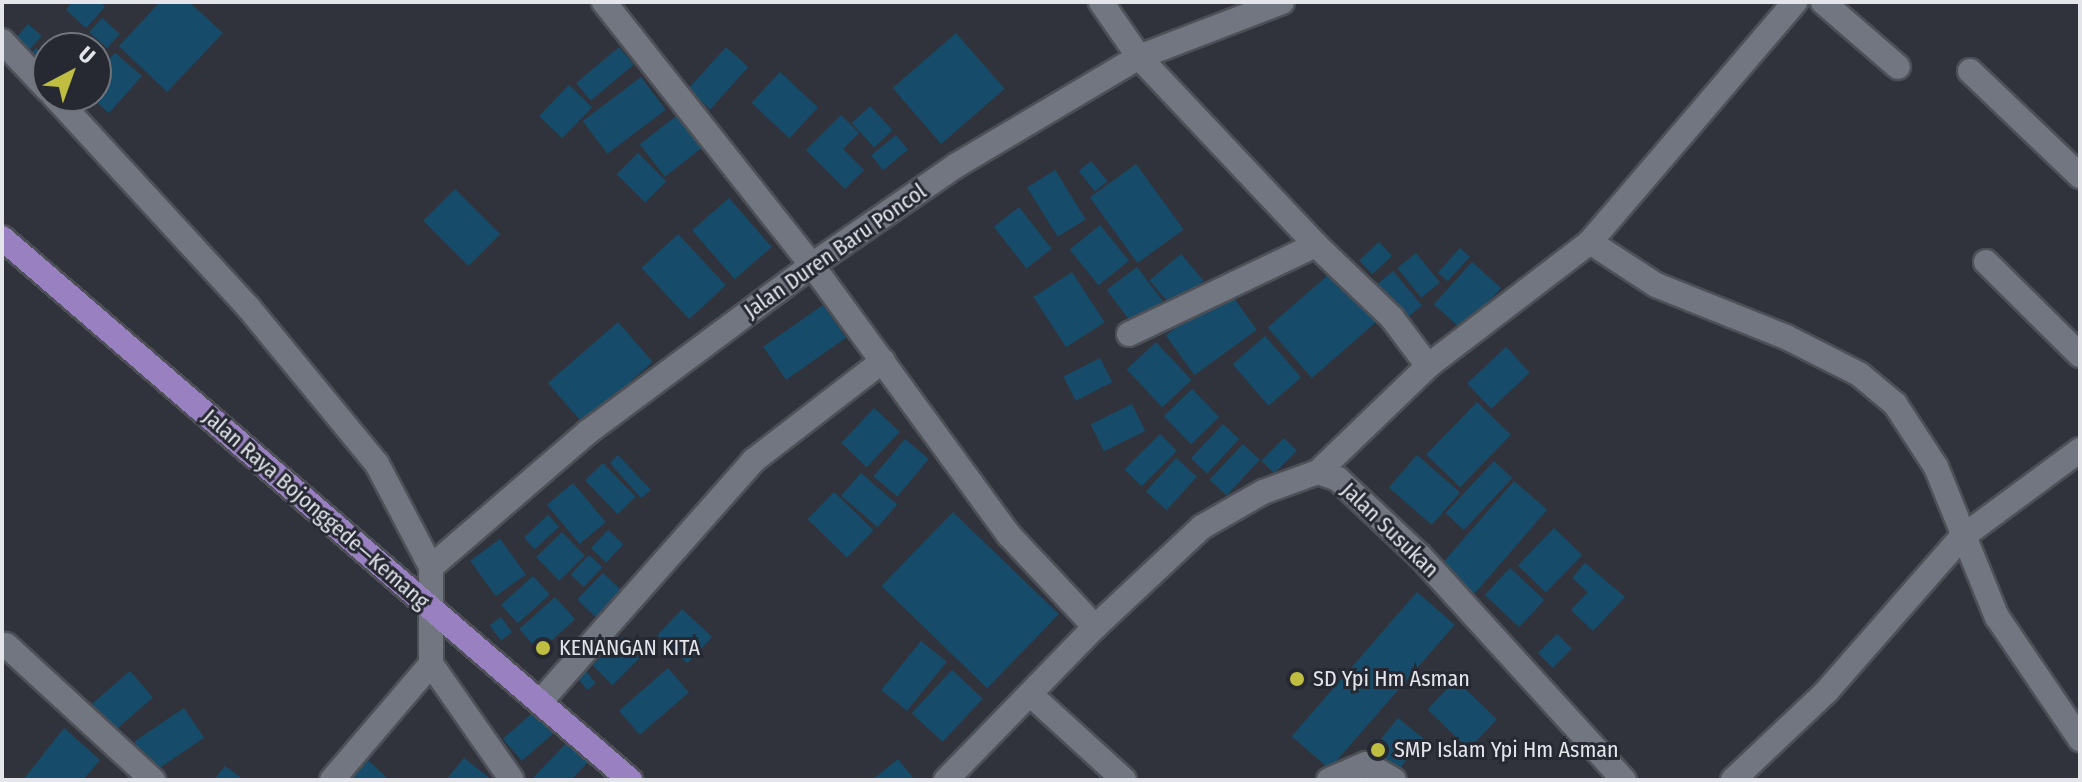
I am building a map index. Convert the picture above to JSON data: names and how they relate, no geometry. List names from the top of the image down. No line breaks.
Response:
{"streets":{"highway":["Jalan Raya Bojonggede—Kemang"],"street":["Jalan Duren Baru Poncol","Jalan Susukan"]},"places":["KENANGAN KITA","SD Ypi Hm Asman","SMP Islam Ypi Hm Asman"],"north":"top right"}
